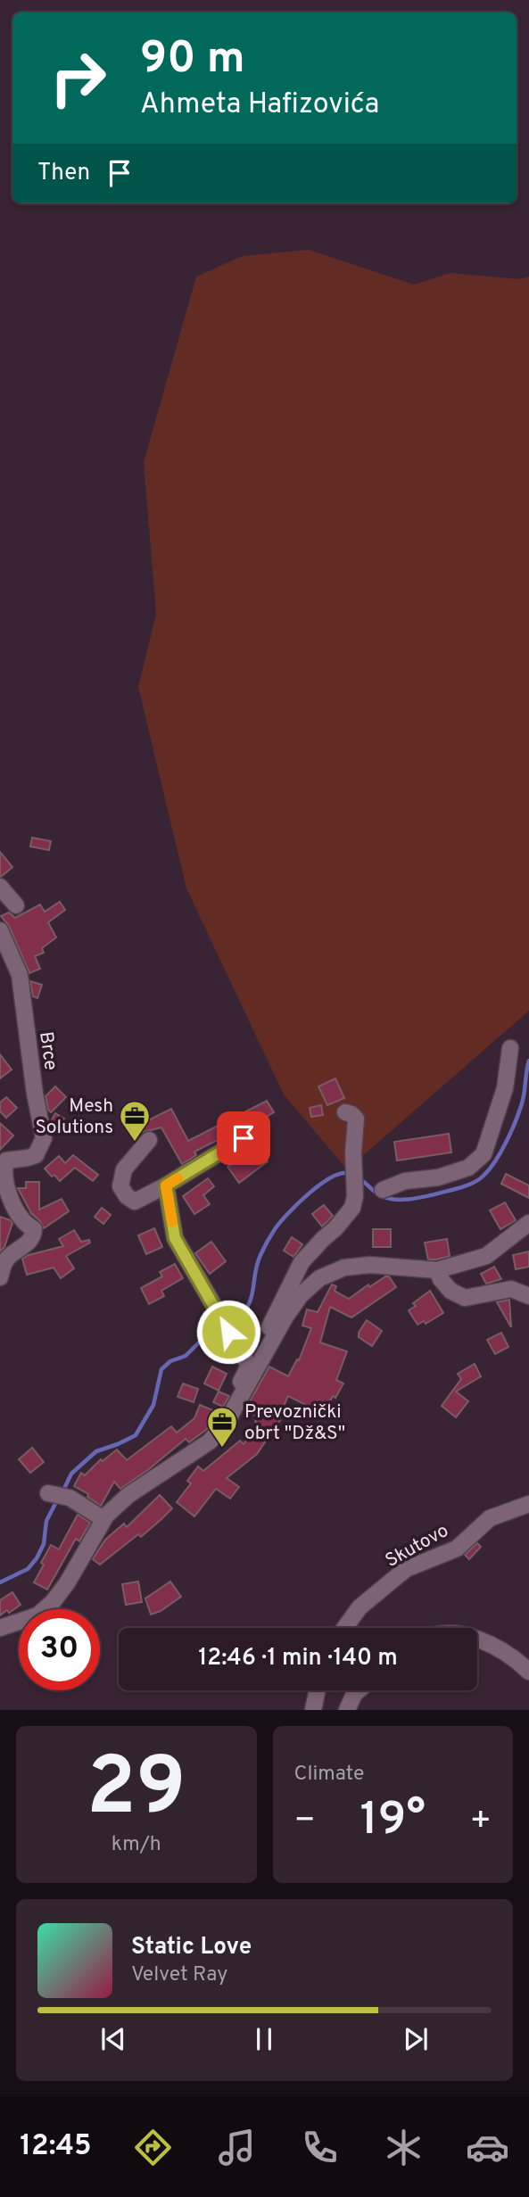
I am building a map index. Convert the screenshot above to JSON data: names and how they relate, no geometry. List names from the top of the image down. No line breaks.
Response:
{"streets":{"street":["Brce","Skutovo"]},"places":{"office":["Mesh Solutions","Prevoznički obrt \"Dž&S\""]},"page":{"turn":["90 m","Ahmeta Hafizovića"],"then":"Then","limit":"30","trip":"12:46 · 1 min · 140 m","tile":[["29","km/h"],"Climate"],"heat":["−","19°","+"],"song":["Static Love","Velvet Ray"],"tabs":"12:45"}}
